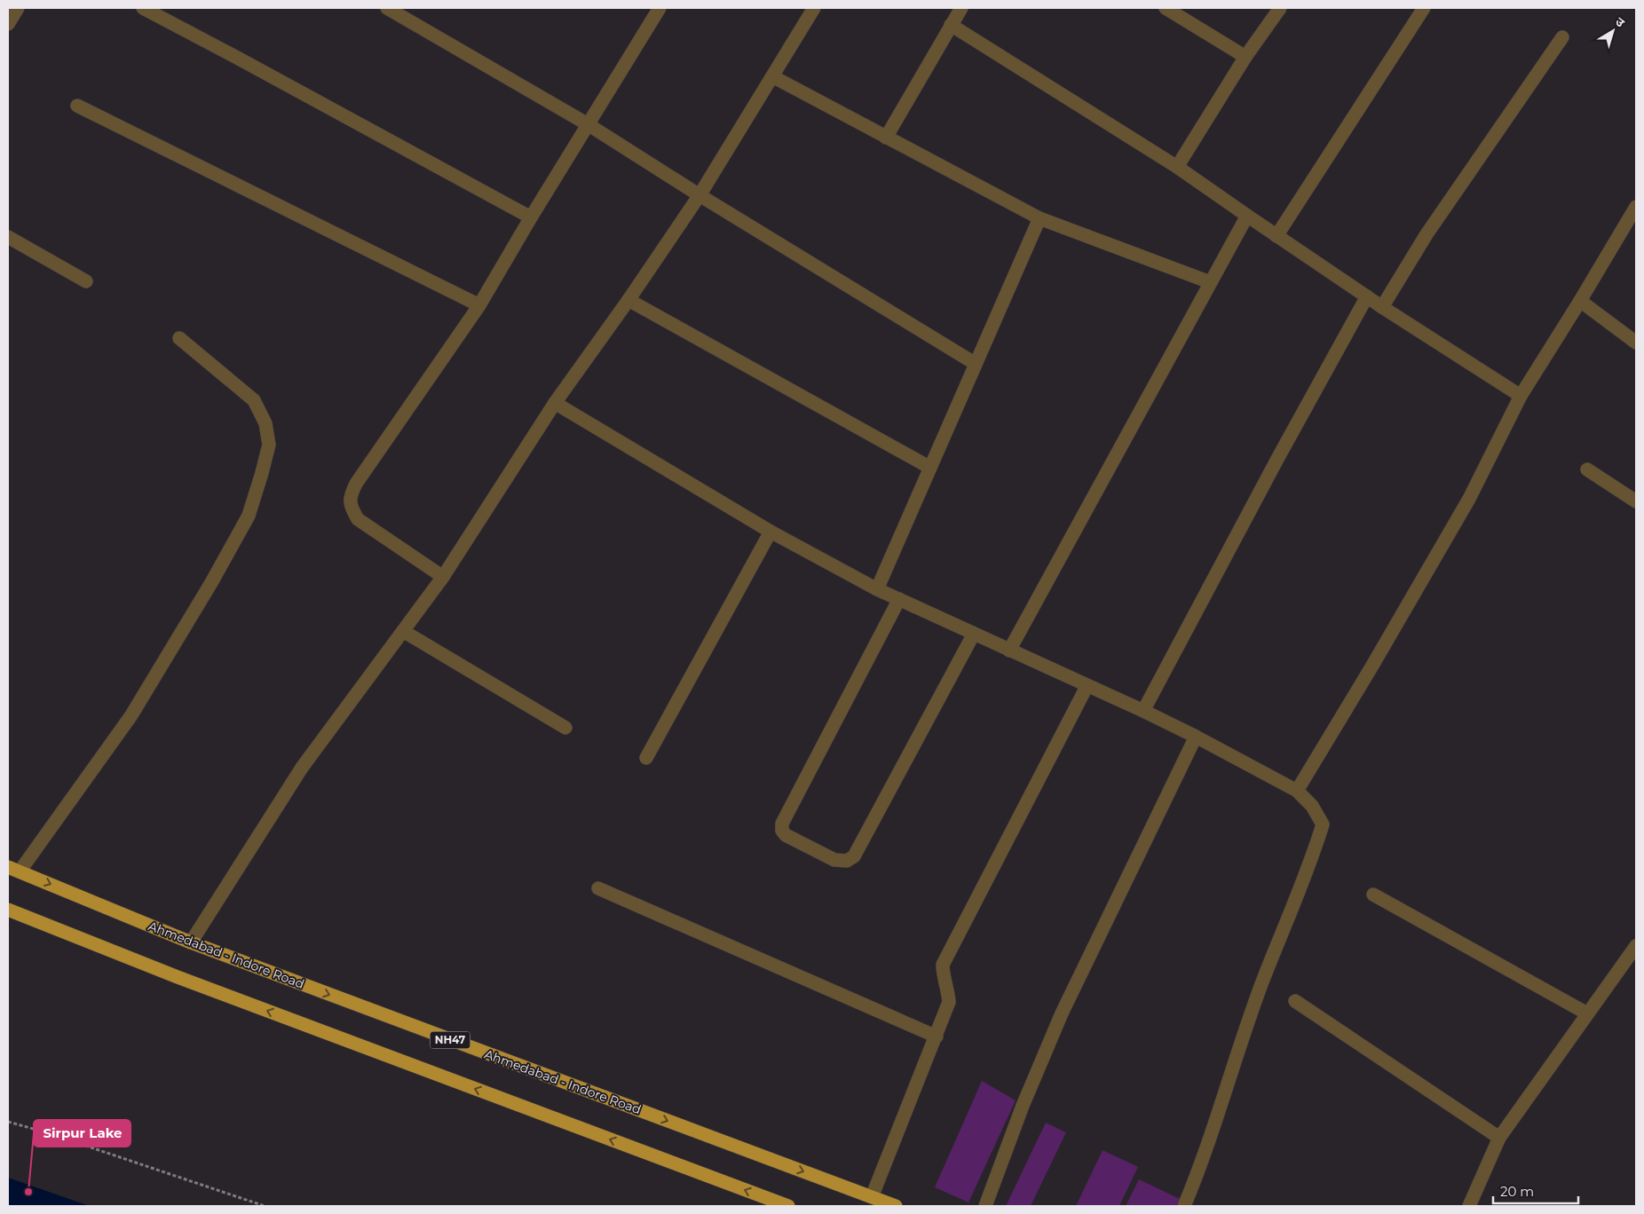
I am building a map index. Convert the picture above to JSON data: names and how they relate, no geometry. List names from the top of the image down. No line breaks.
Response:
{"streets":{"highway":["Ahmedabad - Indore Road","NH47"]},"places":["Sirpur Lake"],"scale_bar":"20 m","north":"top right"}
